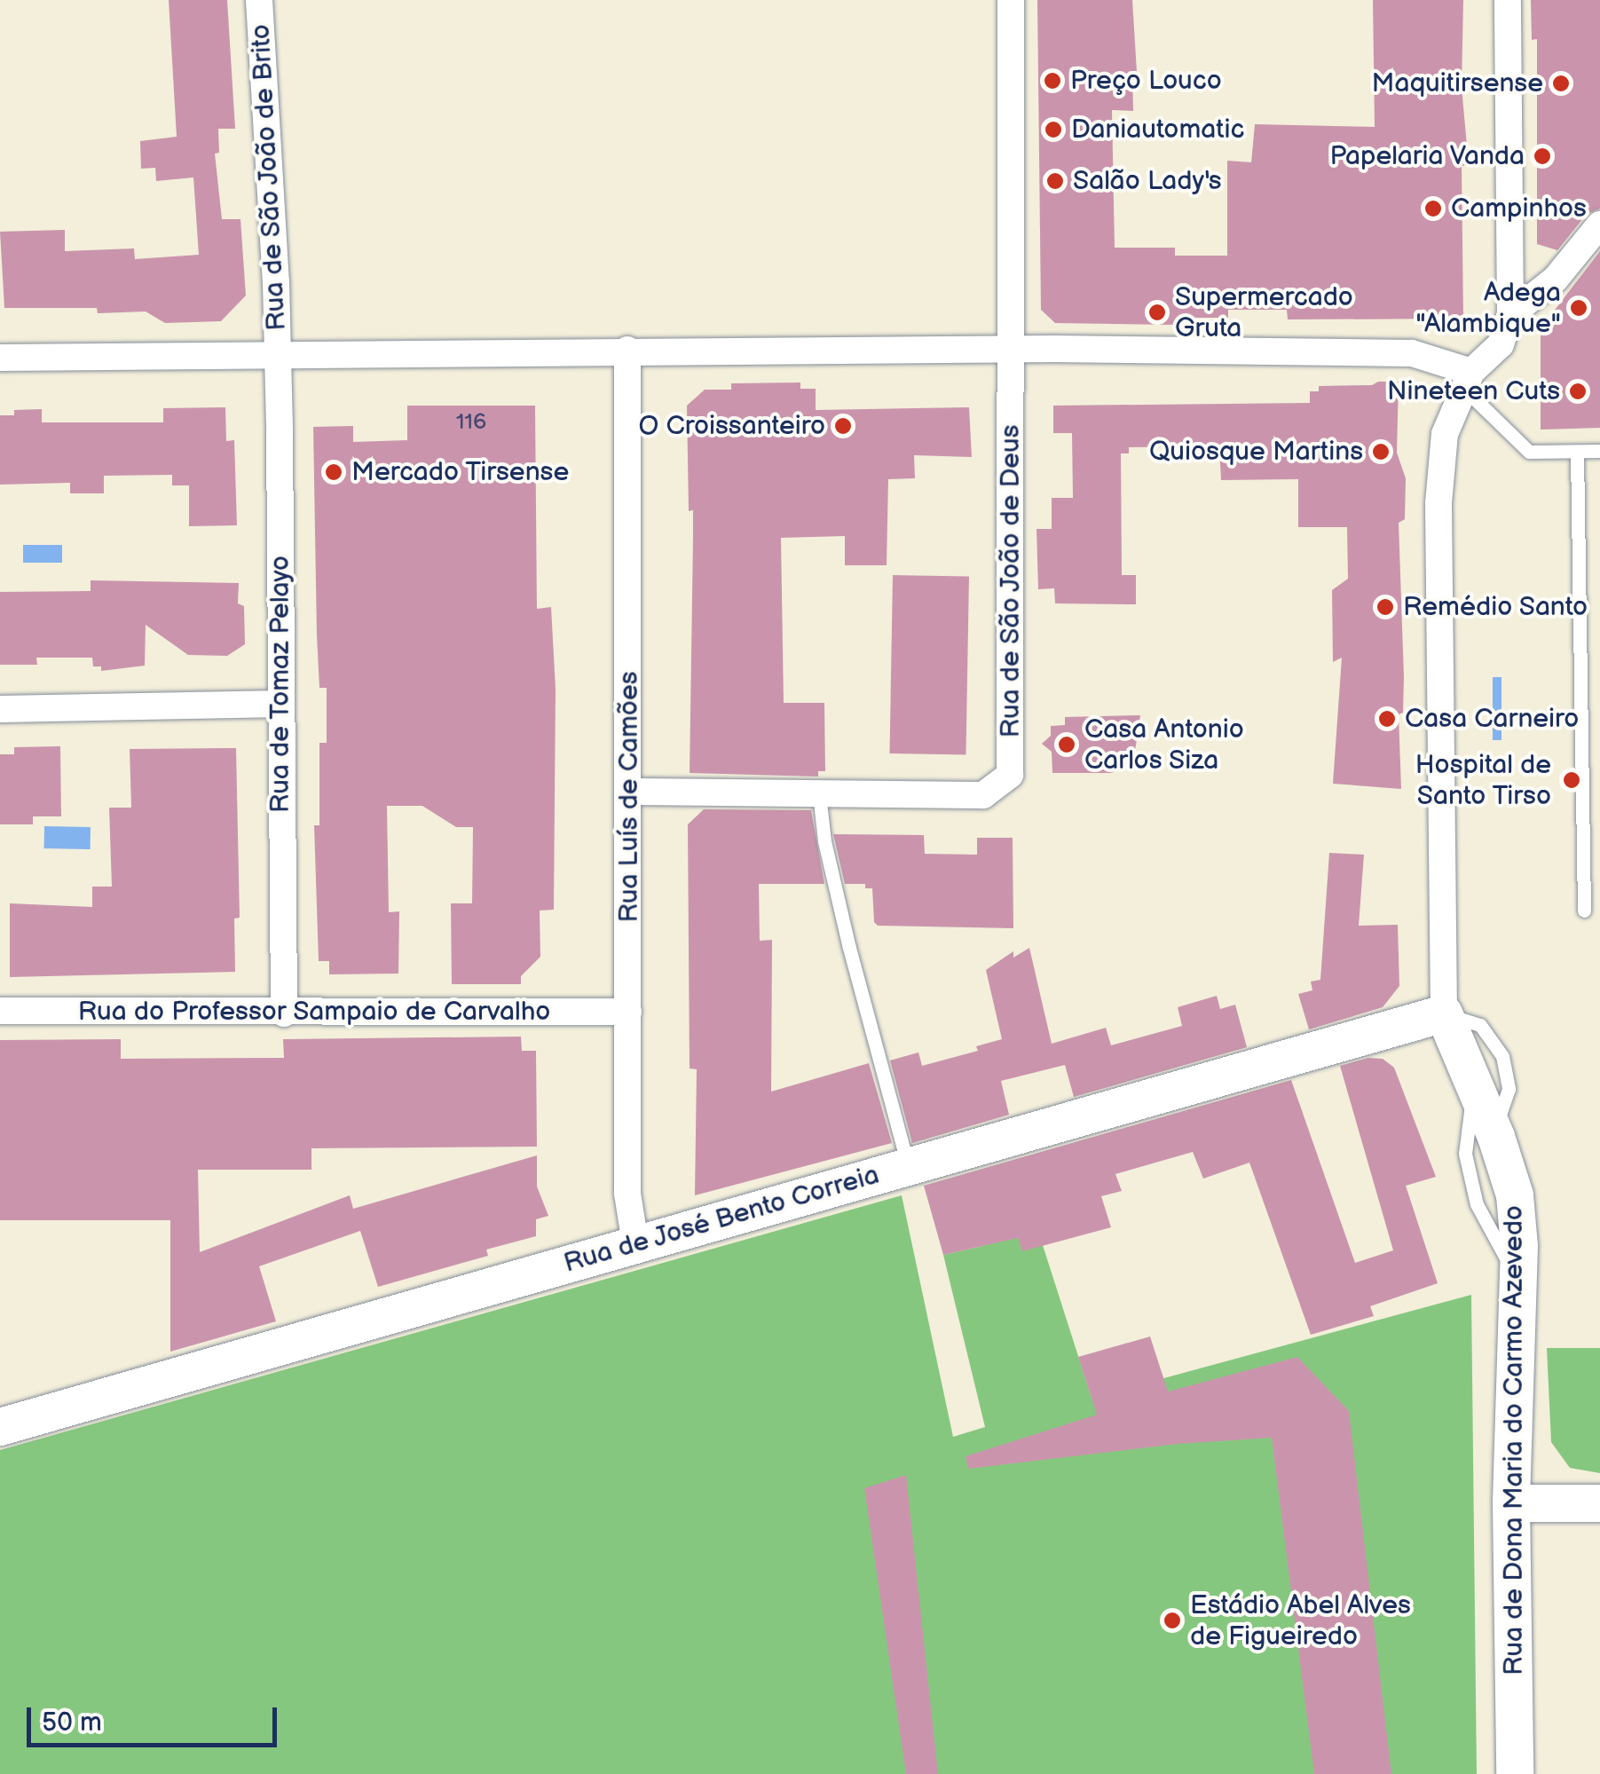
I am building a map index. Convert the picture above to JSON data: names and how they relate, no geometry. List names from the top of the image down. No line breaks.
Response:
{"streets":{"street":["Rua de São João de Brito","Rua de São João de Deus","Rua de Tomaz Pelayo","Rua Luís de Camões","Rua do Professor Sampaio de Carvalho","Rua de José Bento Correia","Rua de Dona Maria do Carmo Azevedo"]},"crossings":[["Rua de São João de Brito","Rua de Tomaz Pelayo"],["Rua de São João de Deus","Rua Luís de Camões"],["Rua de Tomaz Pelayo","Rua do Professor Sampaio de Carvalho"],["Rua Luís de Camões","Rua do Professor Sampaio de Carvalho"],["Rua Luís de Camões","Rua de José Bento Correia"],["Rua de José Bento Correia","Rua de Dona Maria do Carmo Azevedo"]],"places":["Preço Louco","Maquitirsense","Daniautomatic","Papelaria Vanda","Salão Lady's","Campinhos","Adega \"Alambique\"","Supermercado Gruta","Nineteen Cuts","O Croissanteiro","Quiosque Martins","Mercado Tirsense","Remédio Santo","Casa Carneiro","Casa Antonio Carlos Siza","Hospital de Santo Tirso","Estádio Abel Alves de Figueiredo"],"house_numbers":["116"],"scale_bar":"50 m"}
